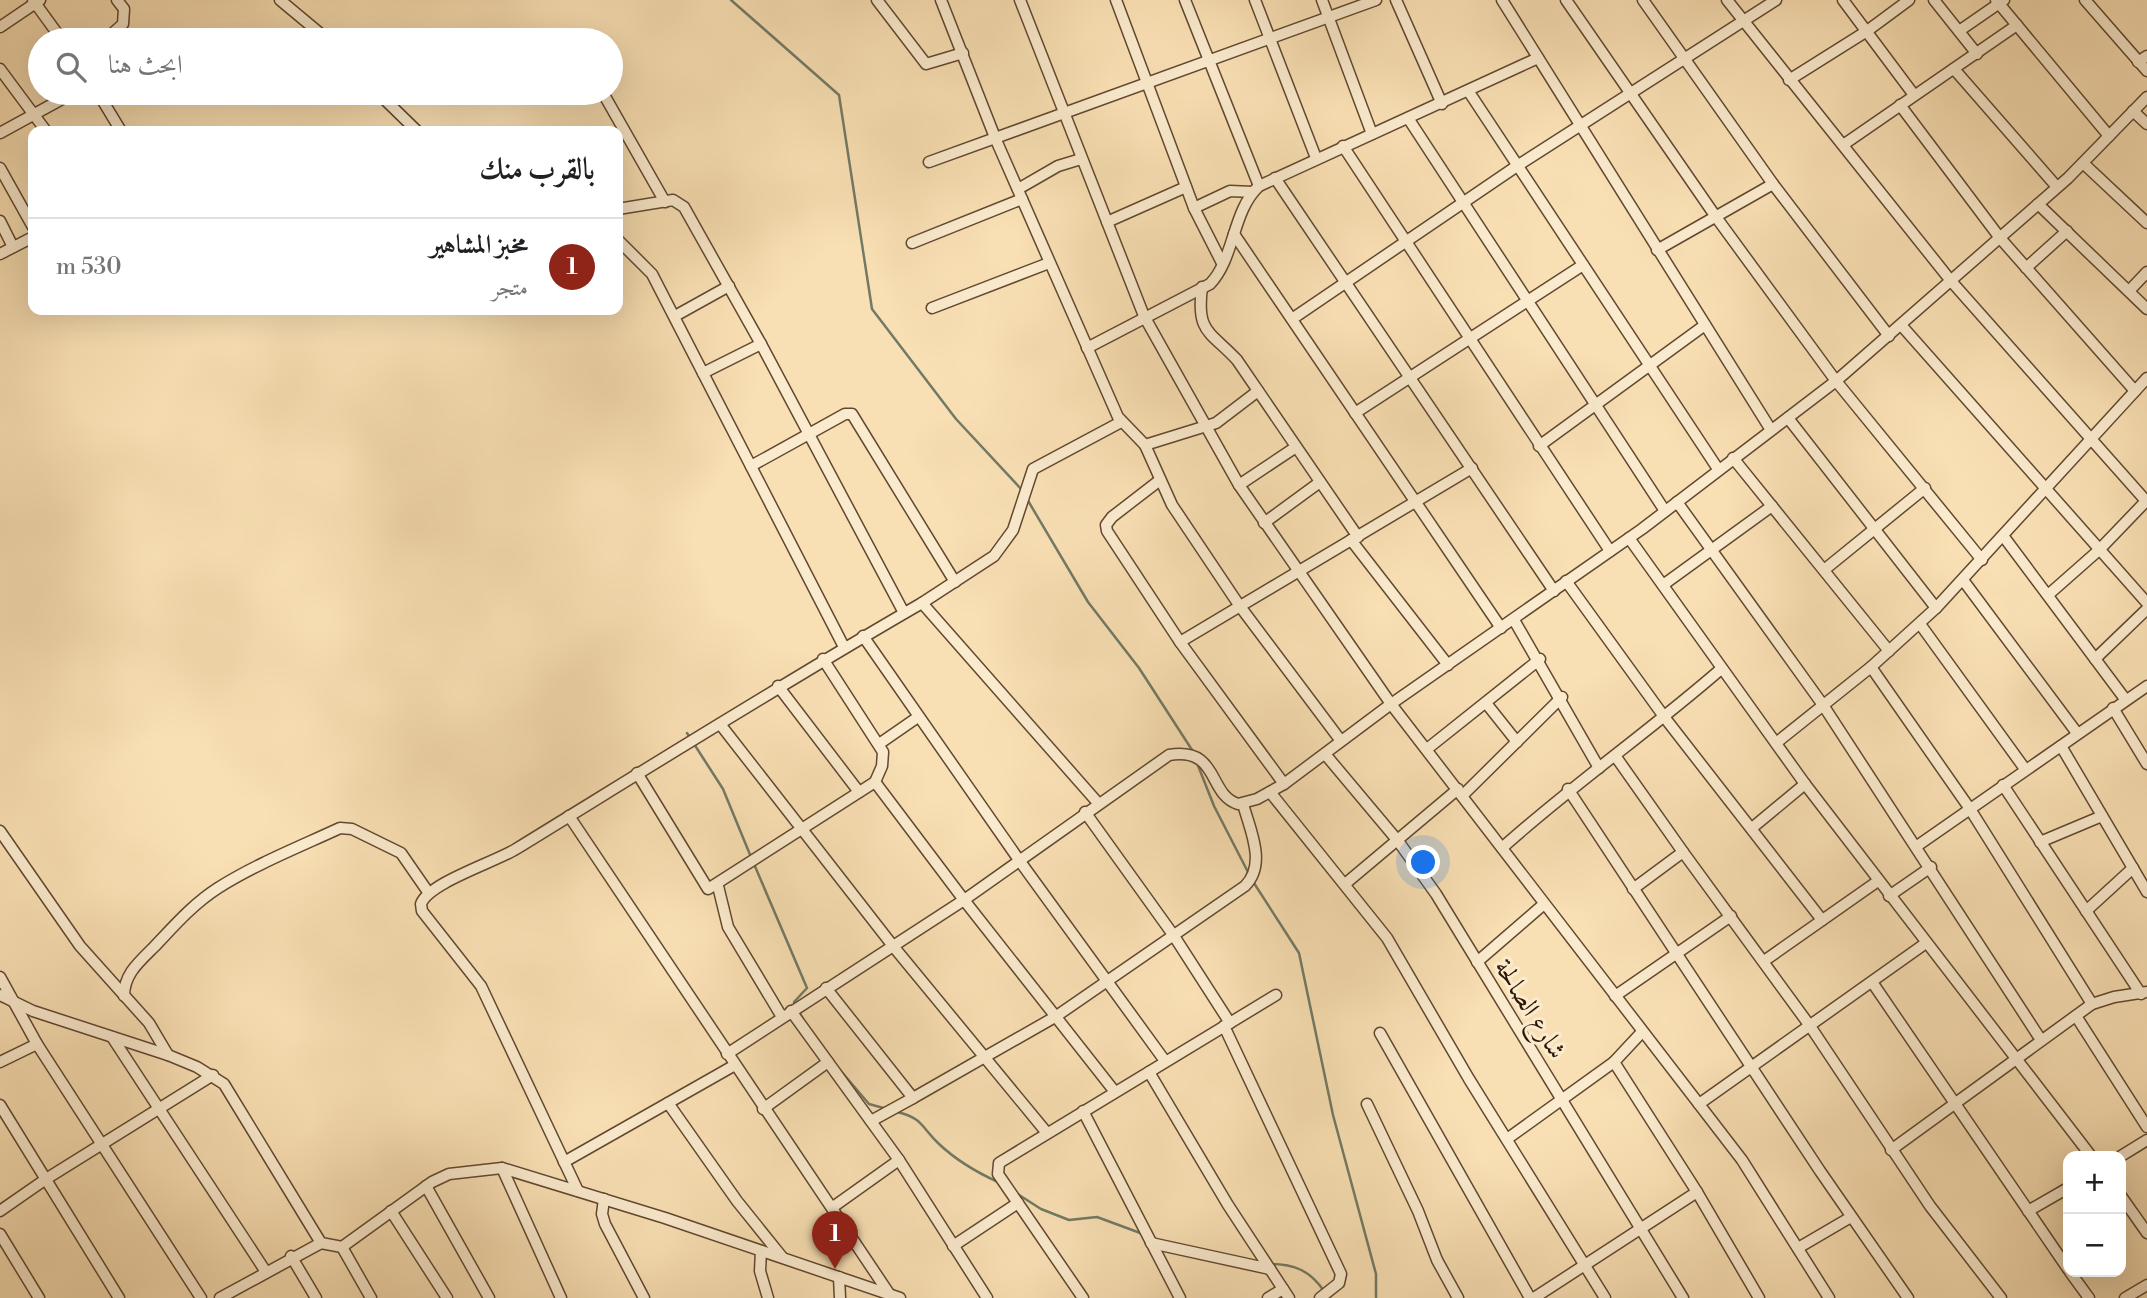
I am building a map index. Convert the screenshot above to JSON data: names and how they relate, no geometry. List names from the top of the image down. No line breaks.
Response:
{"streets":{"street":["شارع الصالحة"]},"page":{"search":"ابحث هنا","heading":"بالقرب منك","list":[{"mark":"1","name":"مخبز المشاهير","note":"متجر","value":"530 m"}],"map_buttons":["+","−"],"pins":"1"}}
